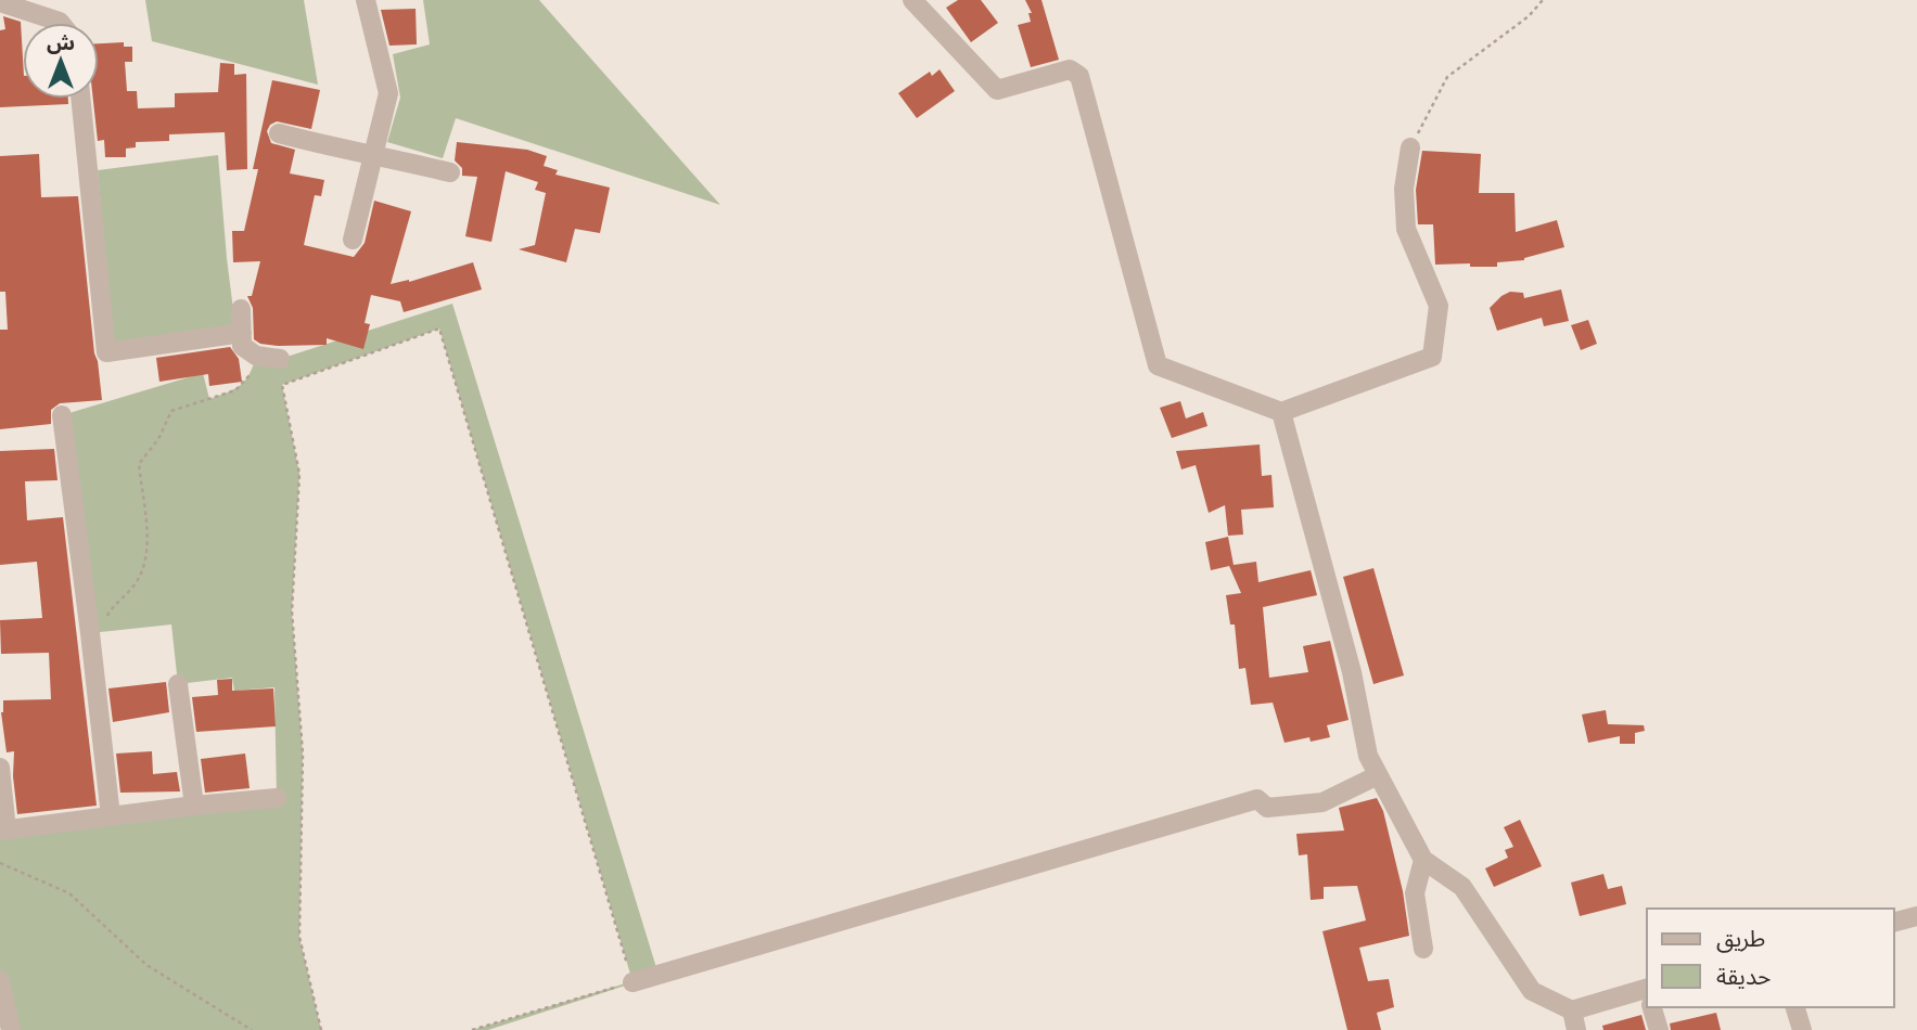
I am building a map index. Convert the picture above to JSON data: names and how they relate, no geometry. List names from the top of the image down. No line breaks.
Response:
{"legend":["طريق","حديقة"],"north":"top"}
